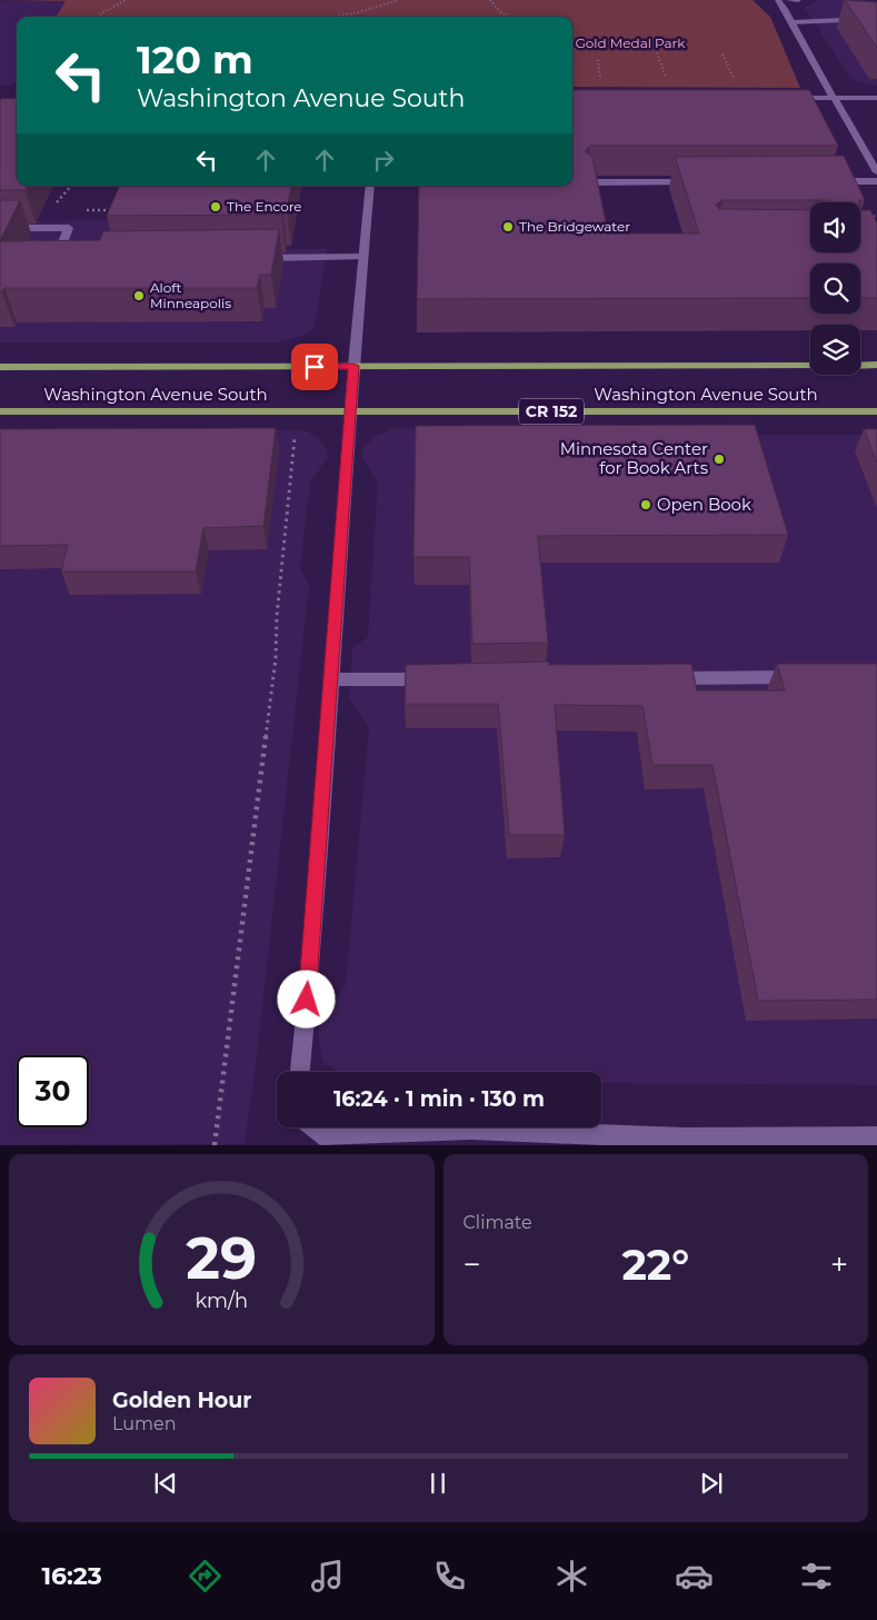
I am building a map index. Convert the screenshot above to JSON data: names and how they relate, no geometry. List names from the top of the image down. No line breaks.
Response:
{"streets":{"main road":["Washington Avenue South","CR 152"]},"parks":["Gold Medal Park"],"places":["The Encore","The Bridgewater","Aloft Minneapolis","Minnesota Center for Book Arts","Open Book"],"page":{"turn":["120 m","Washington Avenue South"],"limit":"30","trip":"16:24 · 1 min · 130 m","tile":"Climate","heat":["−","22°","+"],"song":["Golden Hour","Lumen"],"tabs":"16:23","gauge":["29","km/h"]}}
